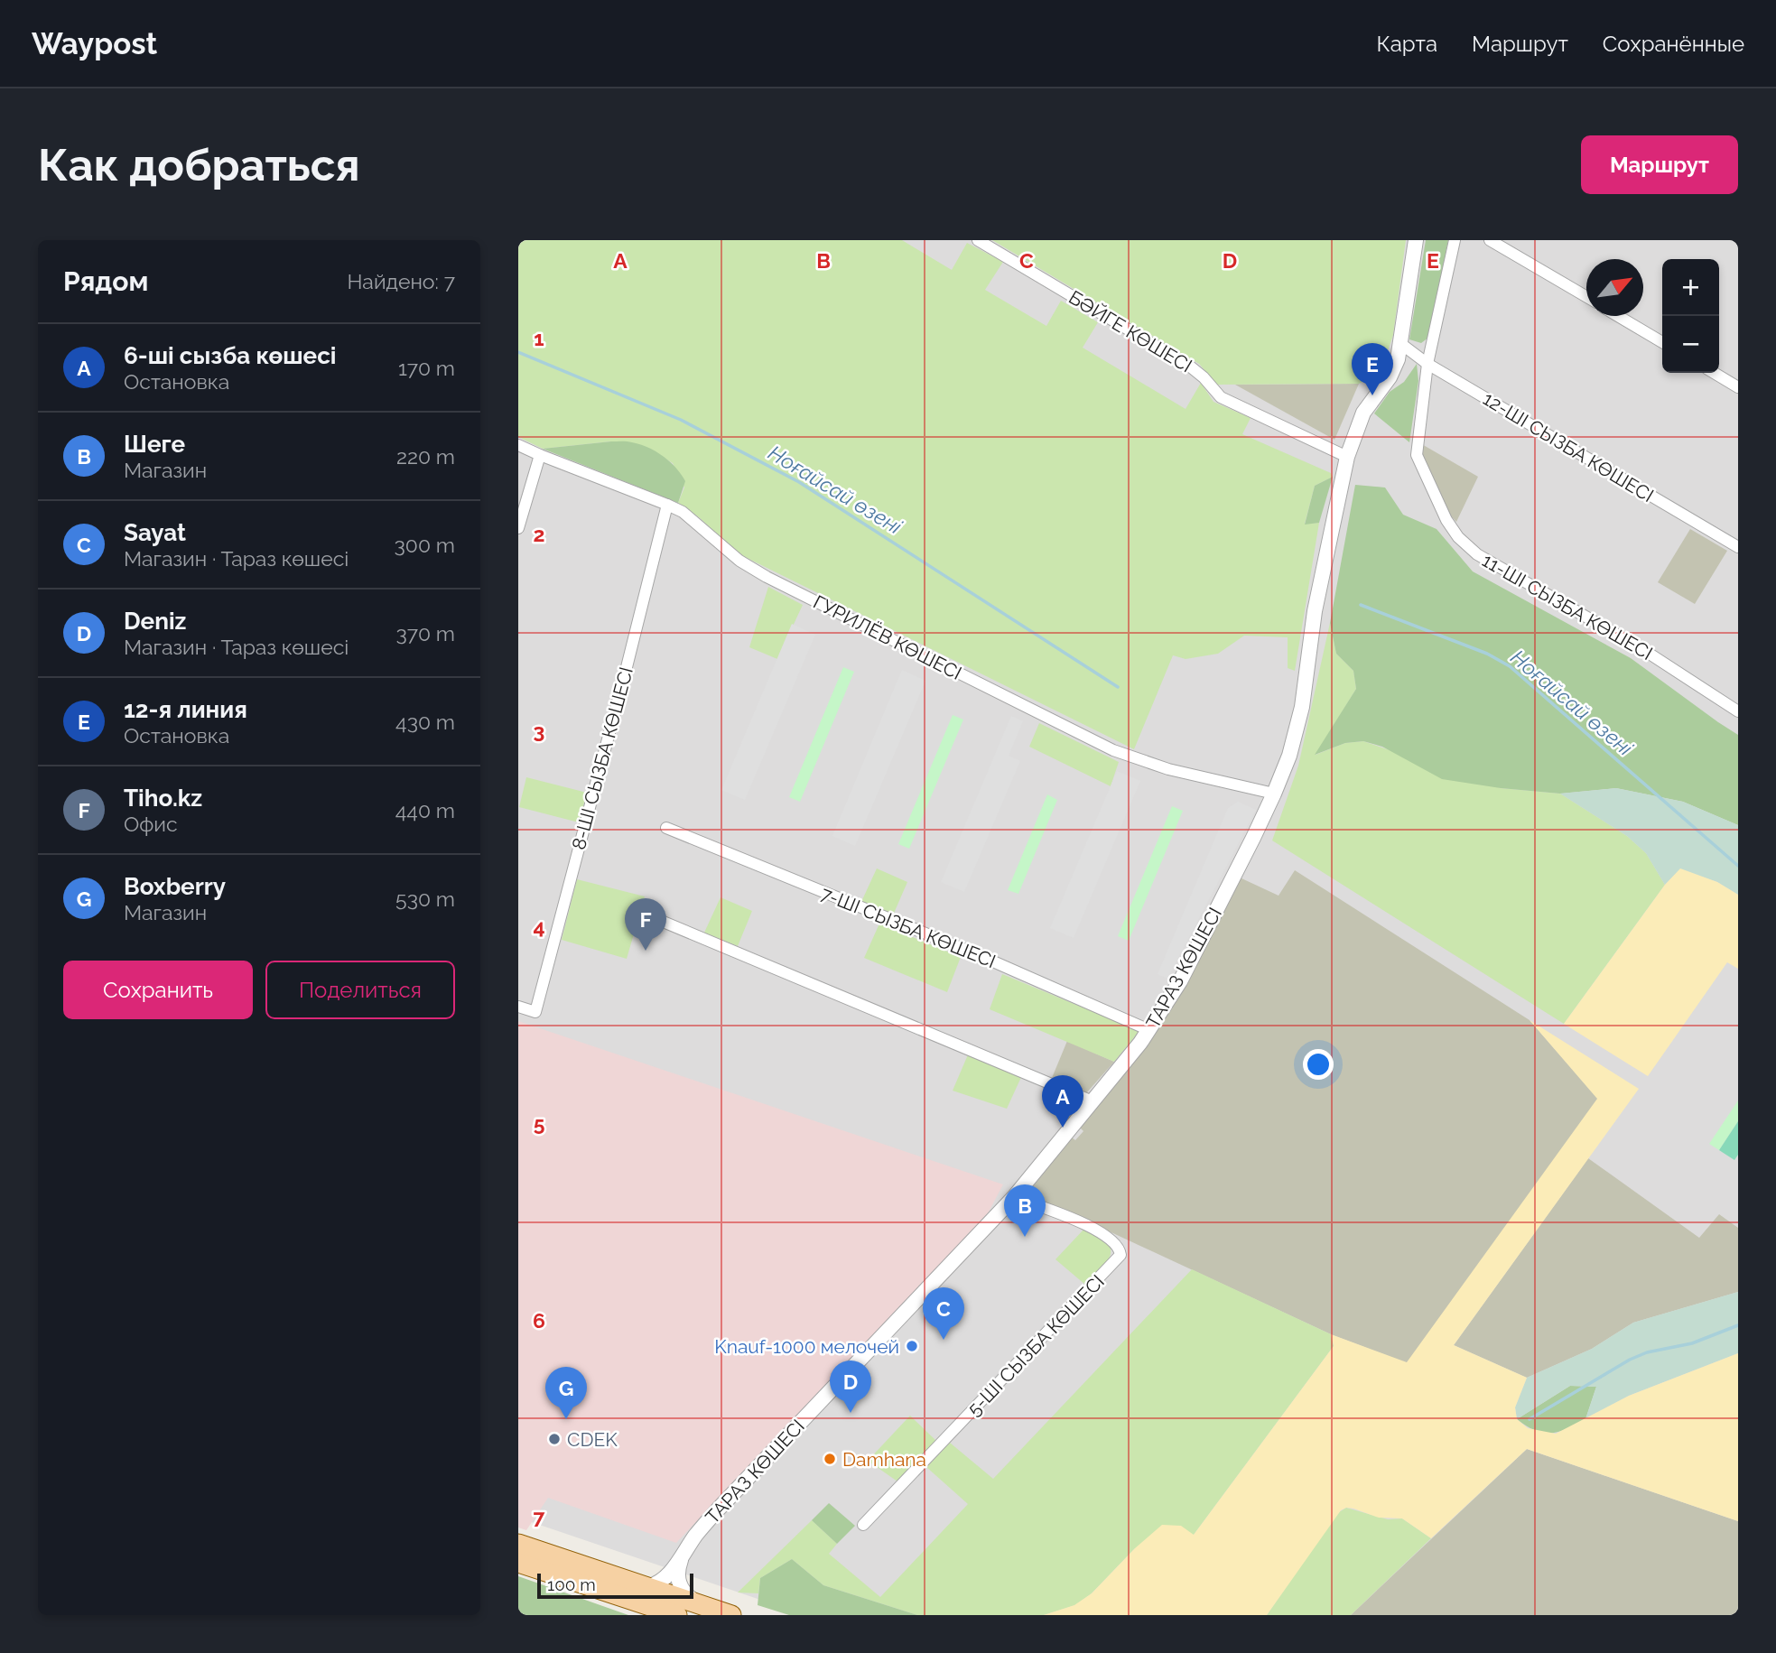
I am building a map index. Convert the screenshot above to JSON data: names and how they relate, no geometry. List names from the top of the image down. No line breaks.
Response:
{"streets":{"street":["БӘЙГЕ КӨШЕСІ","12-ШІ СЫЗБА КӨШЕСІ","11-ШІ СЫЗБА КӨШЕСІ","ГУРИЛЁВ КӨШЕСІ","8-ШІ СЫЗБА КӨШЕСІ","7-ШІ СЫЗБА КӨШЕСІ","ТАРАЗ КӨШЕСІ","5-ШІ СЫЗБА КӨШЕСІ"]},"crossings":[["БӘЙГЕ КӨШЕСІ","ТАРАЗ КӨШЕСІ"],["12-ШІ СЫЗБА КӨШЕСІ","11-ШІ СЫЗБА КӨШЕСІ"],["12-ШІ СЫЗБА КӨШЕСІ","ТАРАЗ КӨШЕСІ"],["ГУРИЛЁВ КӨШЕСІ","8-ШІ СЫЗБА КӨШЕСІ"],["ГУРИЛЁВ КӨШЕСІ","ТАРАЗ КӨШЕСІ"],["7-ШІ СЫЗБА КӨШЕСІ","ТАРАЗ КӨШЕСІ"],["ТАРАЗ КӨШЕСІ","5-ШІ СЫЗБА КӨШЕСІ"]],"water":["Ноғайсай өзені"],"places":["Knauf-1000 мелочей","CDEK","Damhana"],"scale_bar":"100 m","north":"top right","page":{"header":"Waypost","nav":["Карта","Маршрут","Сохранённые"],"buttons":["Маршрут",["Сохранить","Поделиться"]],"title":"Как добраться","heading":["Рядом","Найдено: 7"],"map_buttons":["+","−"],"list":[{"mark":"A","name":"6-ші сызба көшесі","note":"Остановка","value":"170 m"},{"mark":"B","name":"Шеге","note":"Магазин","value":"220 m"},{"mark":"C","name":"Sayat","note":"Магазин · Тараз көшесі","value":"300 m"},{"mark":"D","name":"Deniz","note":"Магазин · Тараз көшесі","value":"370 m"},{"mark":"E","name":"12-я линия","note":"Остановка","value":"430 m"},{"mark":"F","name":"Tiho.kz","note":"Офис","value":"440 m"},{"mark":"G","name":"Boxberry","note":"Магазин","value":"530 m"}],"pins":["E","F","A","B","C","D","G"],"scale":"100 m"},"grid":{"columns":["A","B","C","D","E"],"rows":["1","2","3","4","5","6","7"]}}
